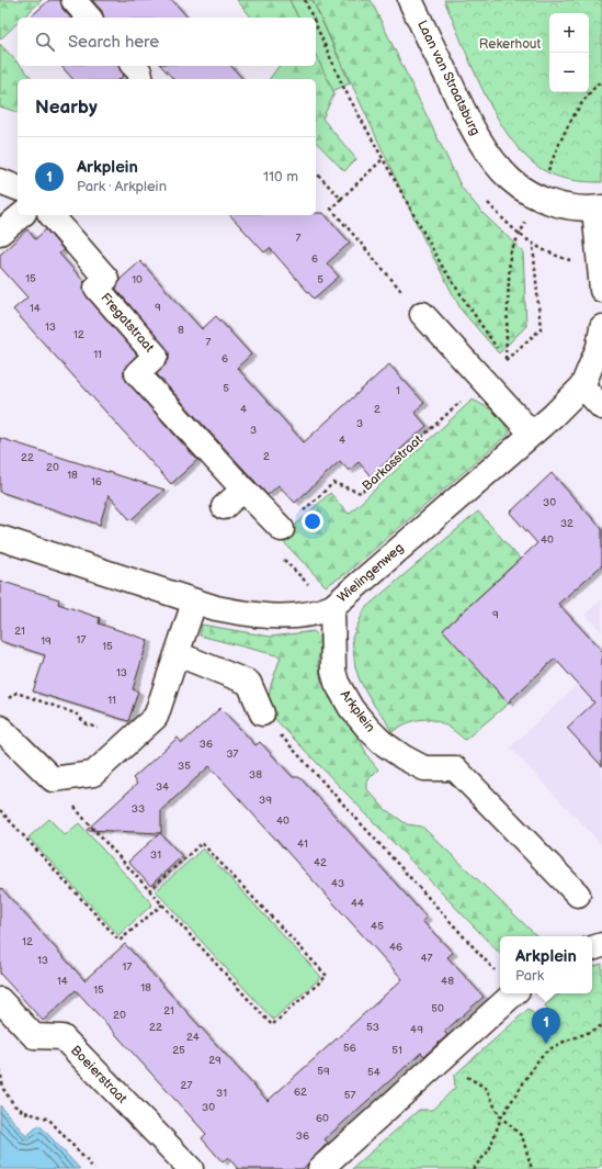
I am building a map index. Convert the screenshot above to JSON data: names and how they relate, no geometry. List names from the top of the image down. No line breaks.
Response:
{"streets":{"street":["Laan van Straatsburg","Fregatstraat","Wielingenweg","Arkplein","Boeierstraat"],"path":["Barkasstraat"]},"crossings":[["Barkasstraat","Wielingenweg"],["Barkasstraat","Arkplein"],["Wielingenweg","Arkplein"]],"parks":["Rekerhout"],"house_numbers":["7","6","15","10","5","9","14","13","8","12","7","11","6","5","1","4","2","3","3","4","2","22","20","18","16","30","32","40","9","21","17","19","15","13","11","36","37","35","38","34","39","33","40","41","31","42","43","44","45","12","46","47","13","17","14","48","18","15","50","21","20","22","53","49","24","56","25","51","29","59","54","27","62","31","57","30","60","36"],"page":{"map_buttons":["+","−"],"search":"Search here","heading":"Nearby","list":[{"mark":"1","name":"Arkplein","note":"Park · Arkplein","value":"110 m"}],"popup":["Arkplein","Park"],"pins":"1"}}
